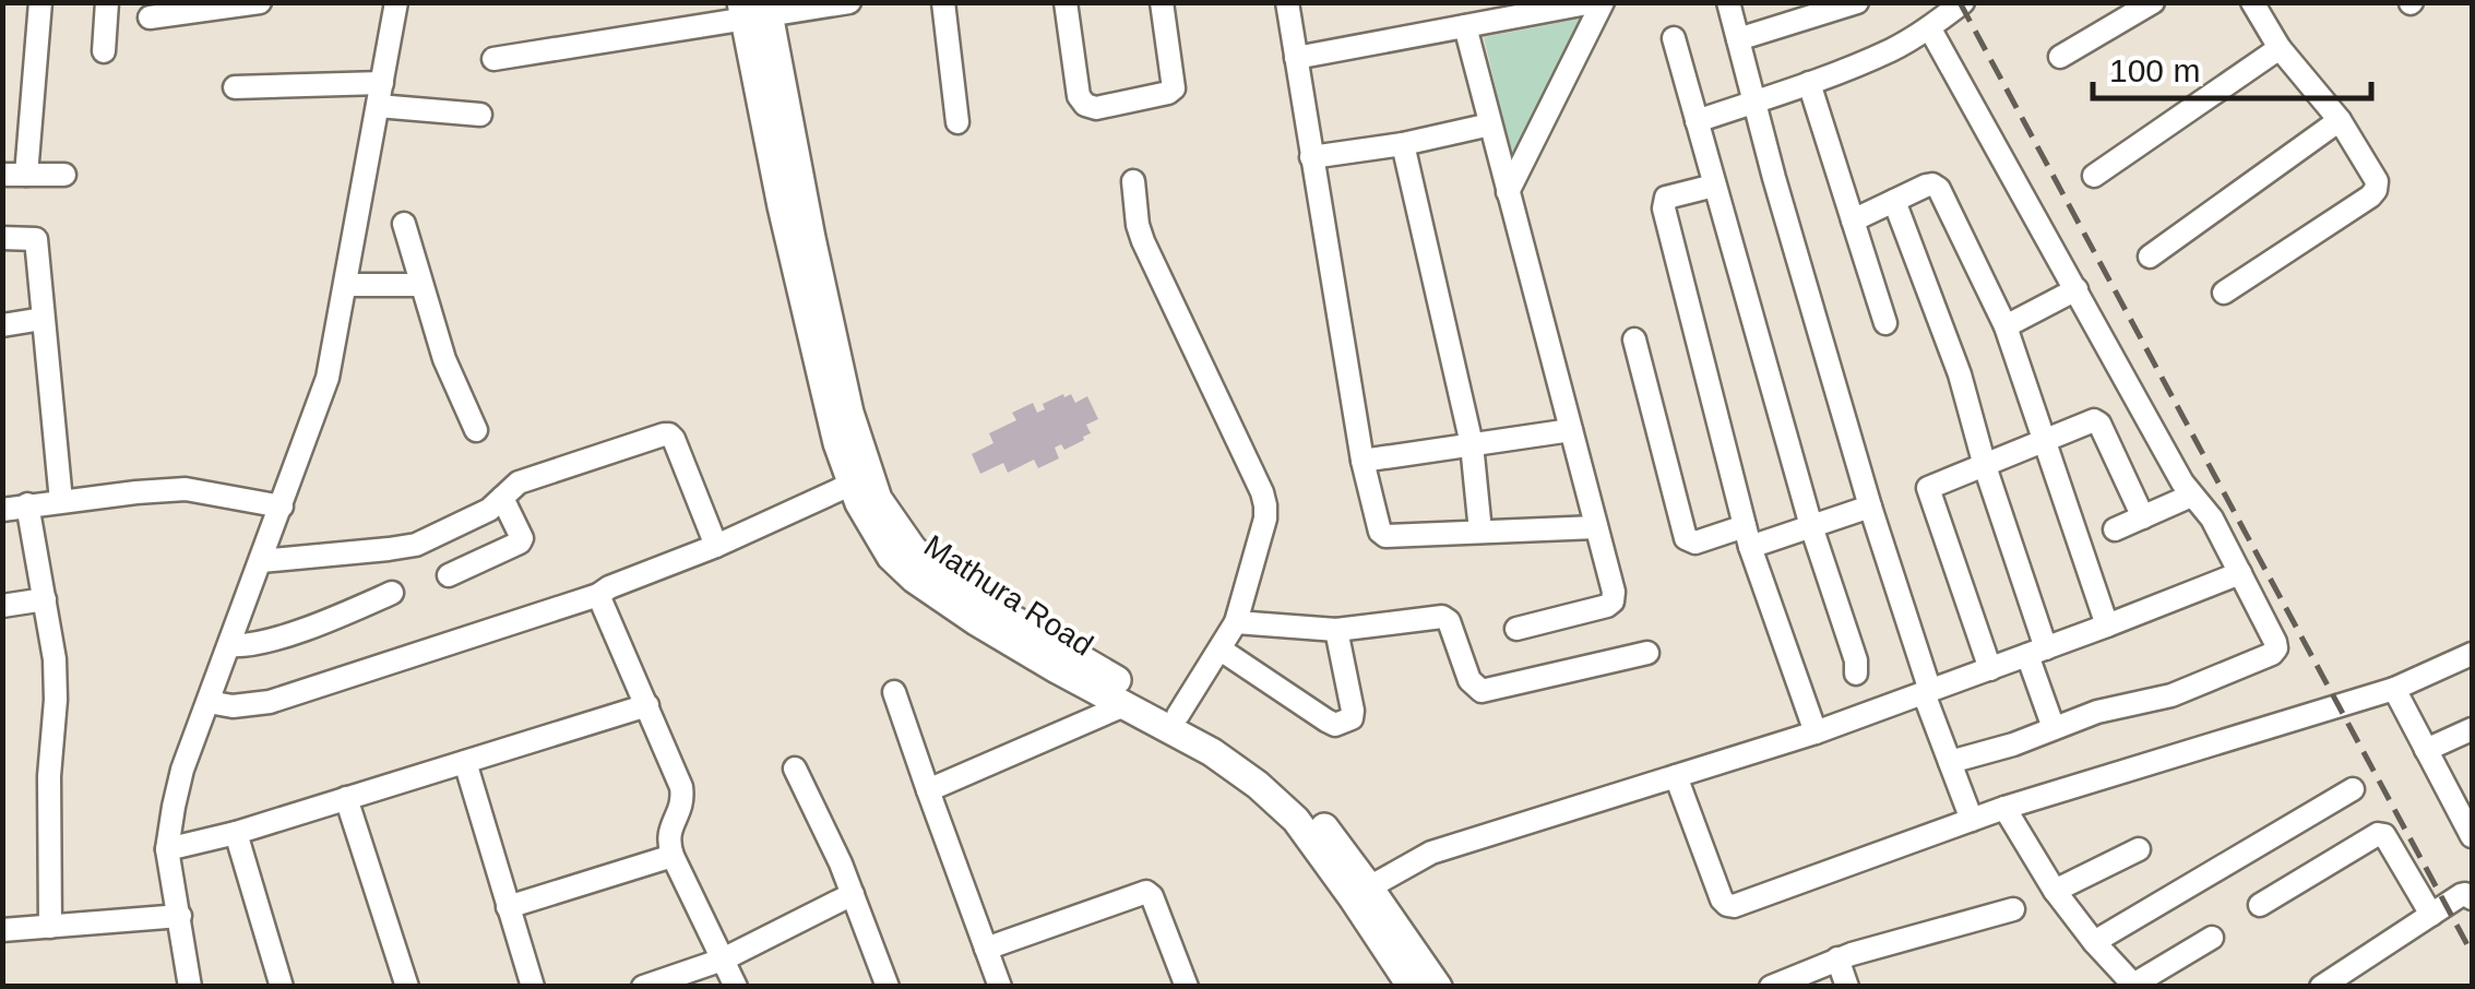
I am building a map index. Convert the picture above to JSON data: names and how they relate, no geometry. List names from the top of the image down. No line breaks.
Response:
{"streets":{"main road":["Mathura Road"]},"scale_bar":"100 m"}
